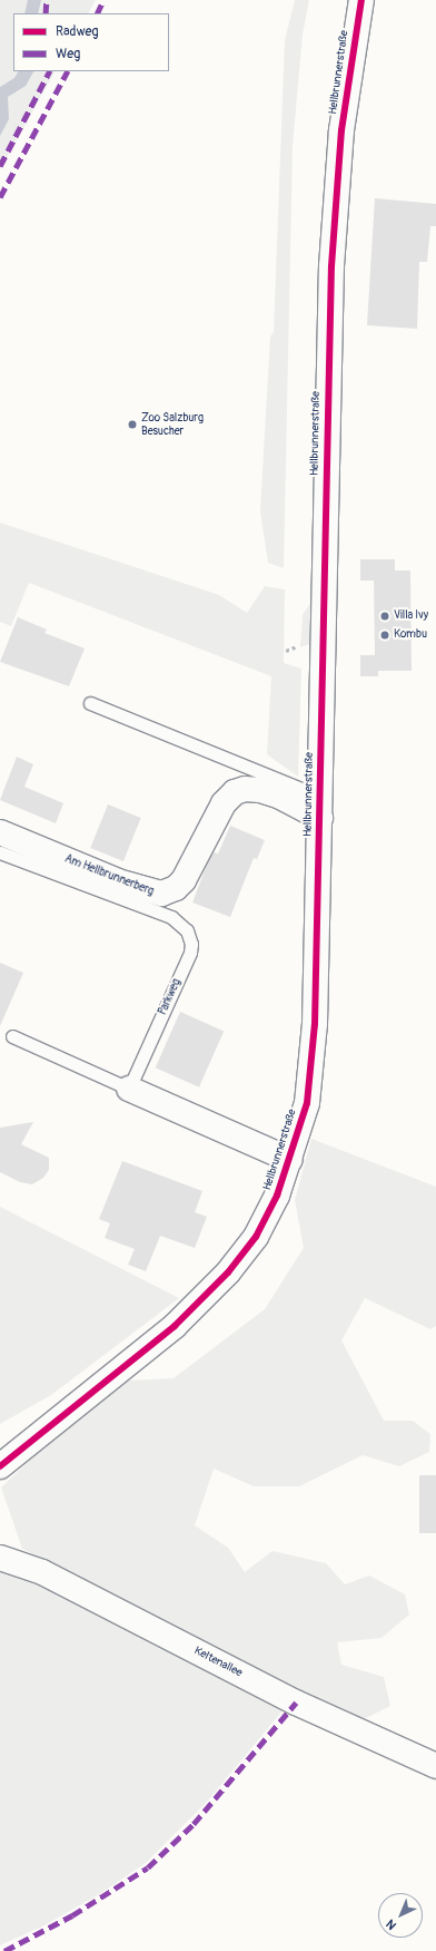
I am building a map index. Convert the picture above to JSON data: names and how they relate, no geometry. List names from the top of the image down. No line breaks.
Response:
{"streets":{"street":["Hellbrunnerstraße","Am Hellbrunnerberg","Keltenallee"],"lane":["Parkweg"]},"crossings":[["Hellbrunnerstraße","Am Hellbrunnerberg"]],"places":["Zoo Salzburg Besucher","Villa Ivy","Kombu"],"legend":["Radweg","Weg"],"north":"bottom left"}
